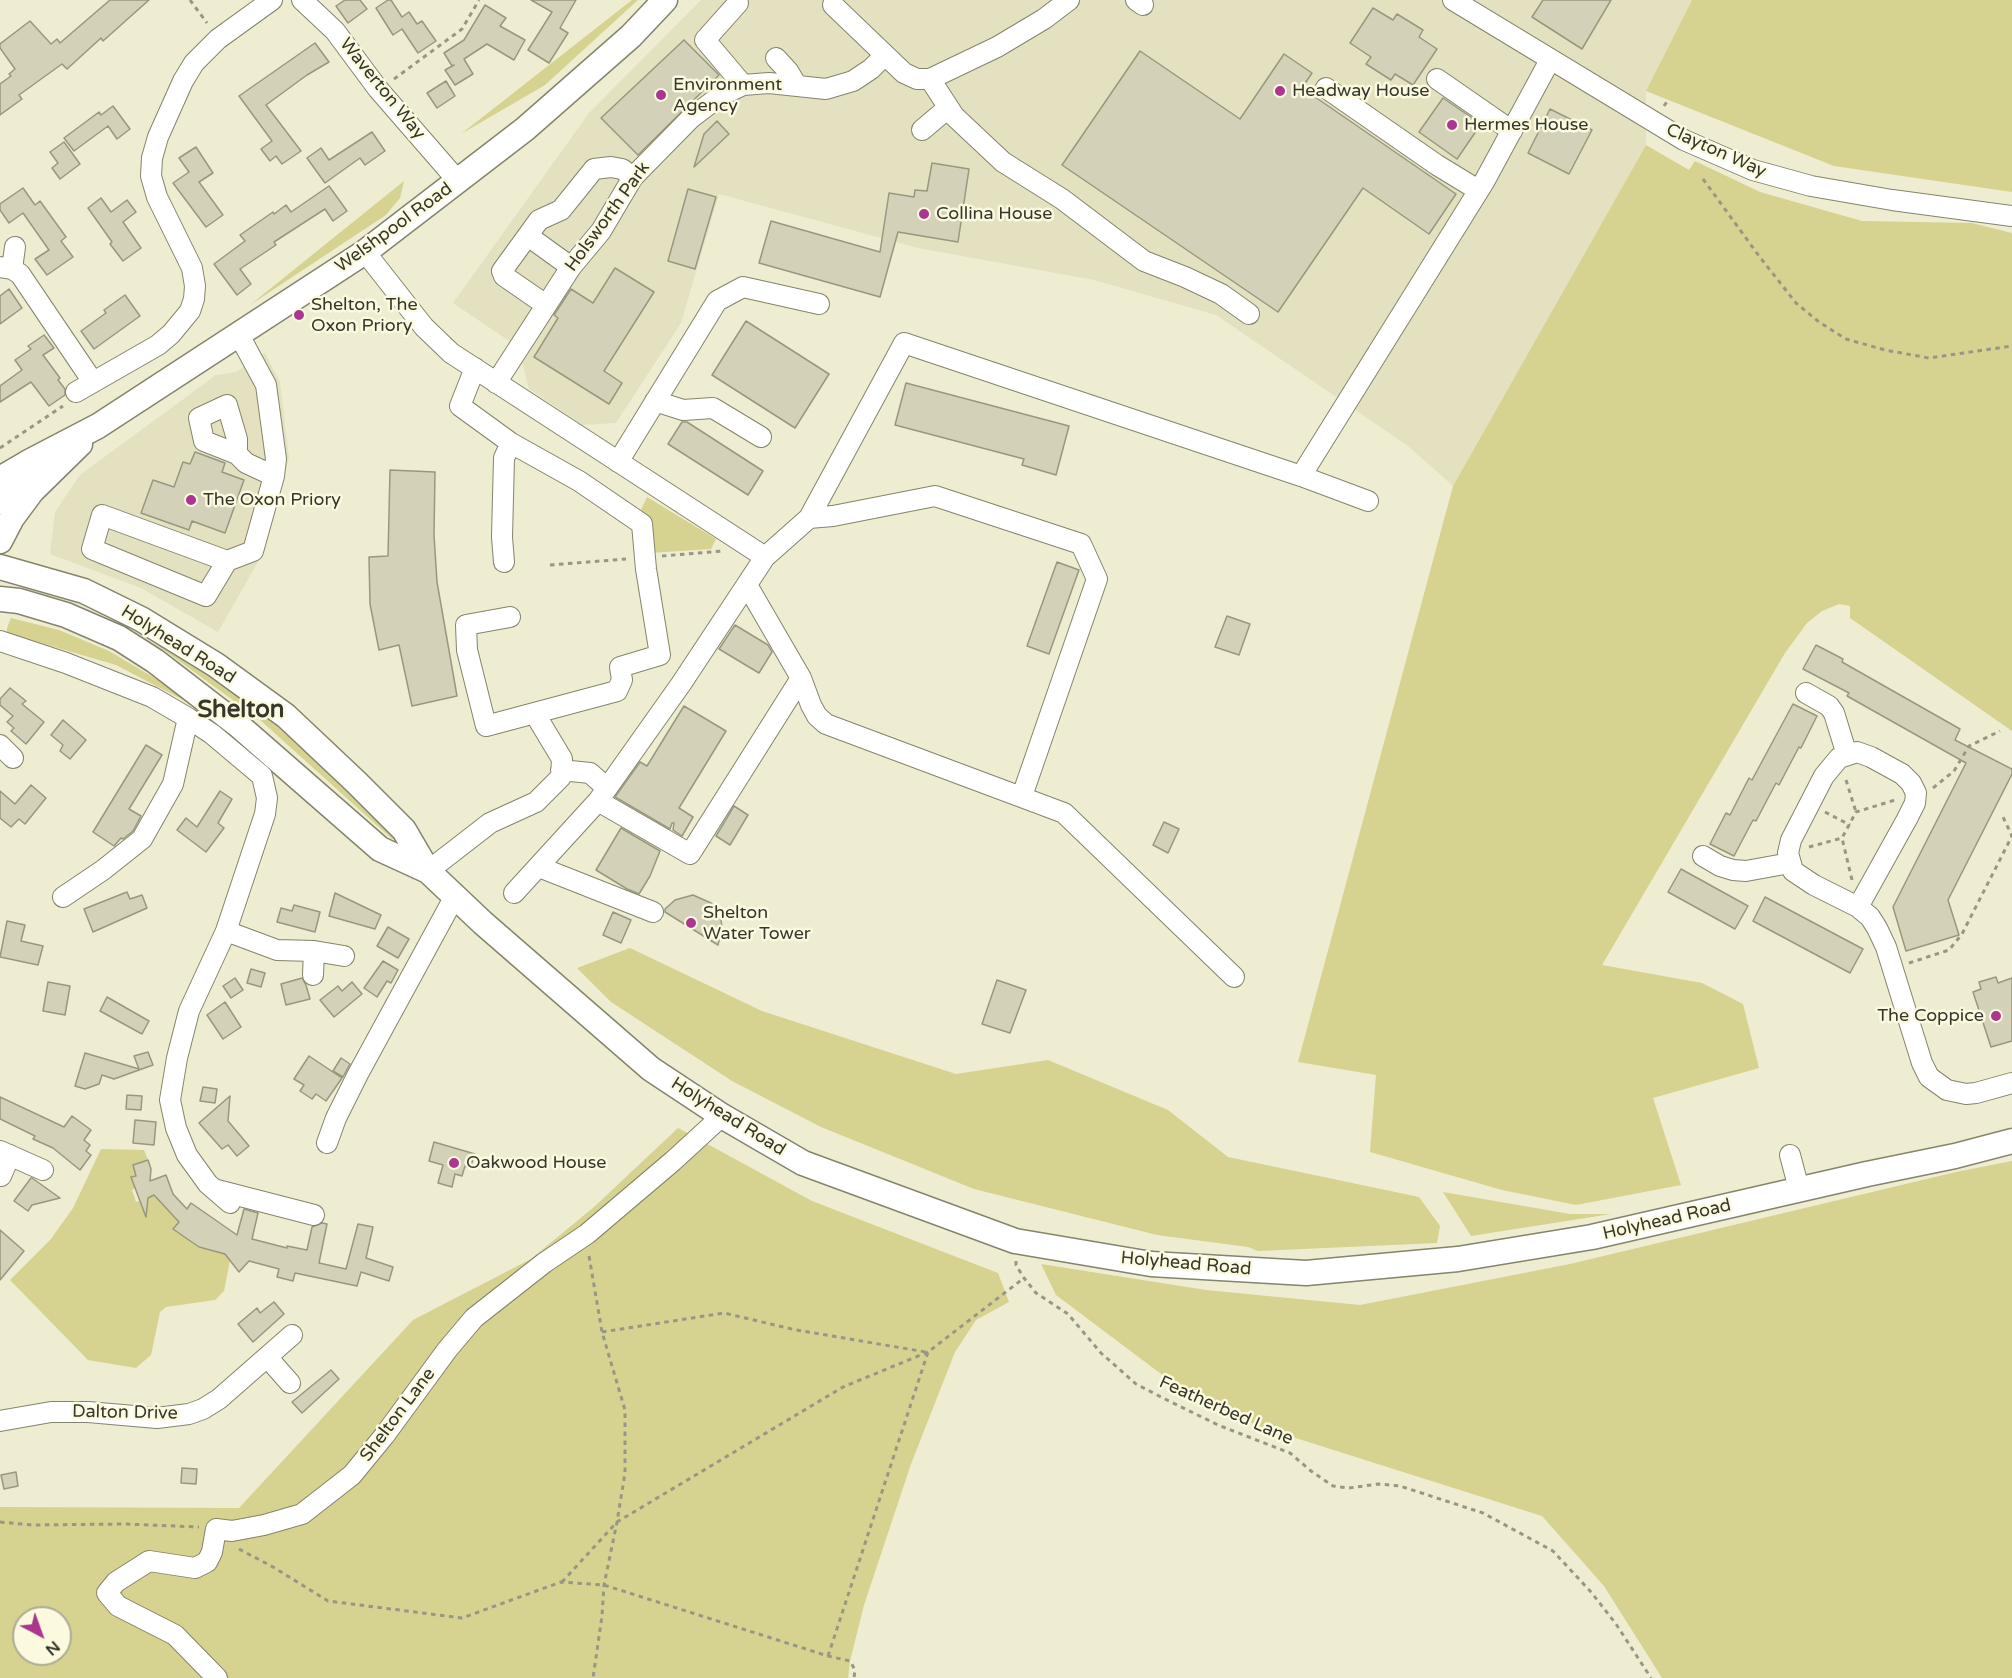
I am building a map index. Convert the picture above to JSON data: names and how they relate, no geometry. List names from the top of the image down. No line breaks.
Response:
{"streets":{"main road":["Welshpool Road","Holyhead Road"],"street":["Waverton Way","Clayton Way","Holsworth Park","Dalton Drive","Shelton Lane"],"path":["Featherbed Lane"]},"crossings":[["Waverton Way","Welshpool Road"],["Holyhead Road","Shelton Lane"]],"districts":["Shelton"],"places":["Headway House","Environment Agency","Hermes House","Collina House","Shelton, The Oxon Priory","The Oxon Priory","Shelton Water Tower","The Coppice","Oakwood House"],"north":"bottom right"}
